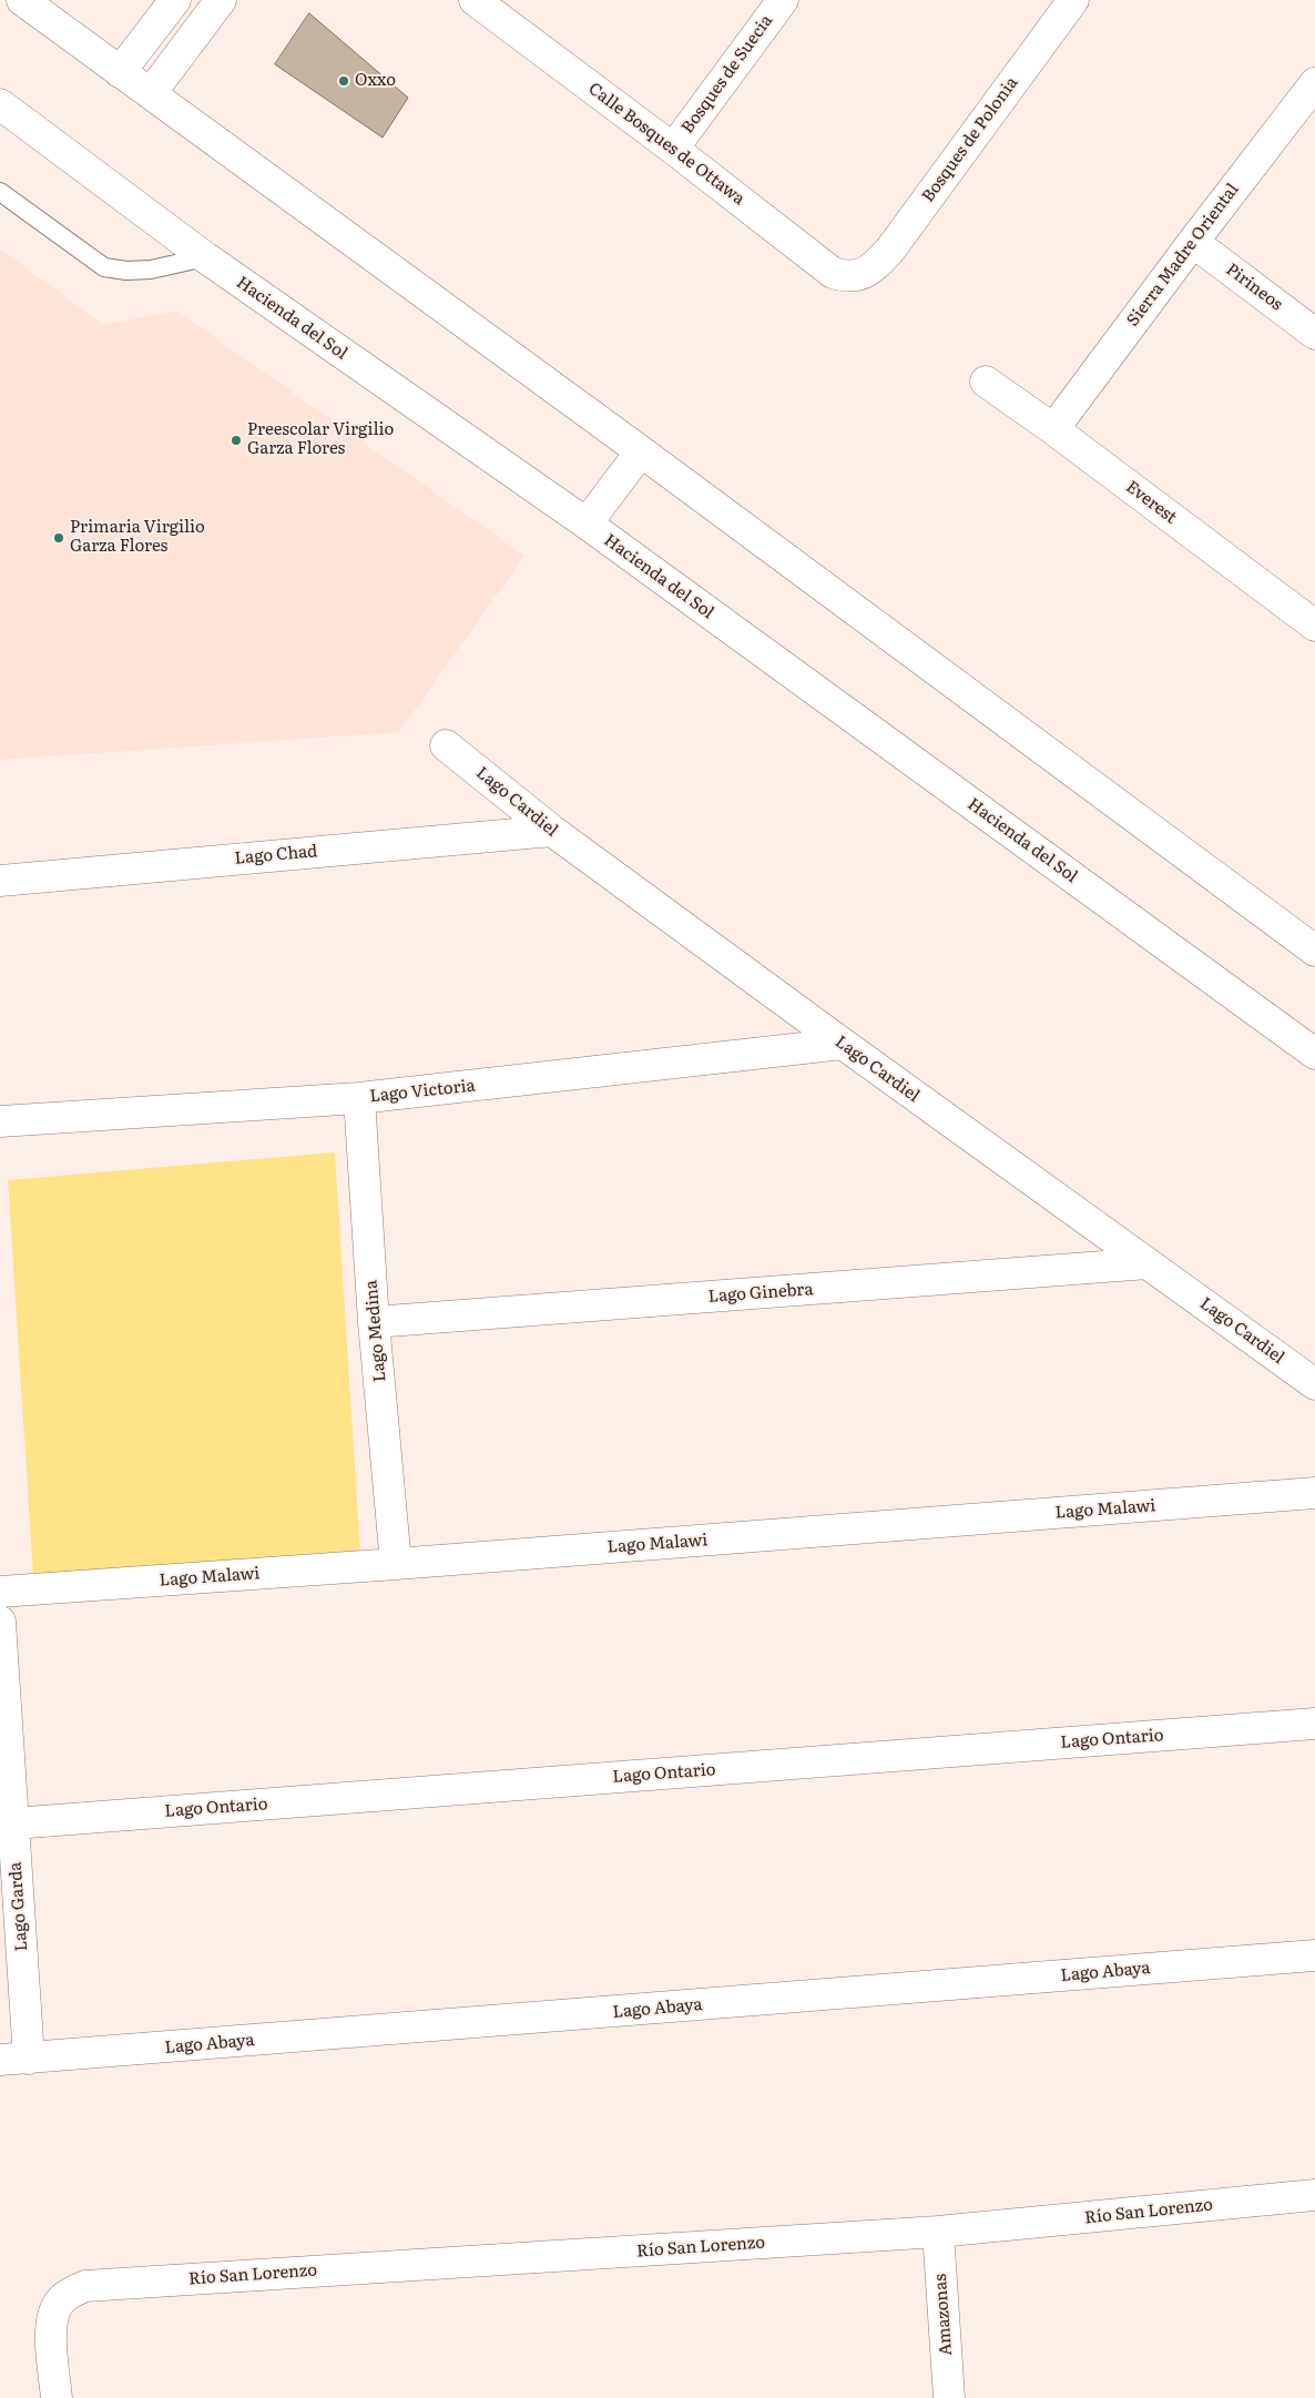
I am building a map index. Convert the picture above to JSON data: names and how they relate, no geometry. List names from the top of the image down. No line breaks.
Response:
{"streets":{"street":["Bosques de Suecia","Bosques de Polonia","Calle Bosques de Ottawa","Sierra Madre Oriental","Pirineos","Hacienda del Sol","Everest","Lago Cardiel","Lago Chad","Lago Victoria","Lago Ginebra","Lago Medina","Lago Malawi","Lago Ontario","Lago Garda","Lago Abaya","Río San Lorenzo","Amazonas"]},"crossings":[["Bosques de Suecia","Calle Bosques de Ottawa"],["Bosques de Polonia","Calle Bosques de Ottawa"],["Sierra Madre Oriental","Pirineos"],["Sierra Madre Oriental","Everest"],["Lago Cardiel","Lago Chad"],["Lago Cardiel","Lago Victoria"],["Lago Cardiel","Lago Ginebra"],["Lago Victoria","Lago Medina"],["Lago Ginebra","Lago Medina"],["Lago Medina","Lago Malawi"],["Lago Ontario","Lago Garda"],["Lago Garda","Lago Abaya"],["Río San Lorenzo","Amazonas"]],"places":["Oxxo","Preescolar Virgilio Garza Flores","Primaria Virgilio Garza Flores"]}
